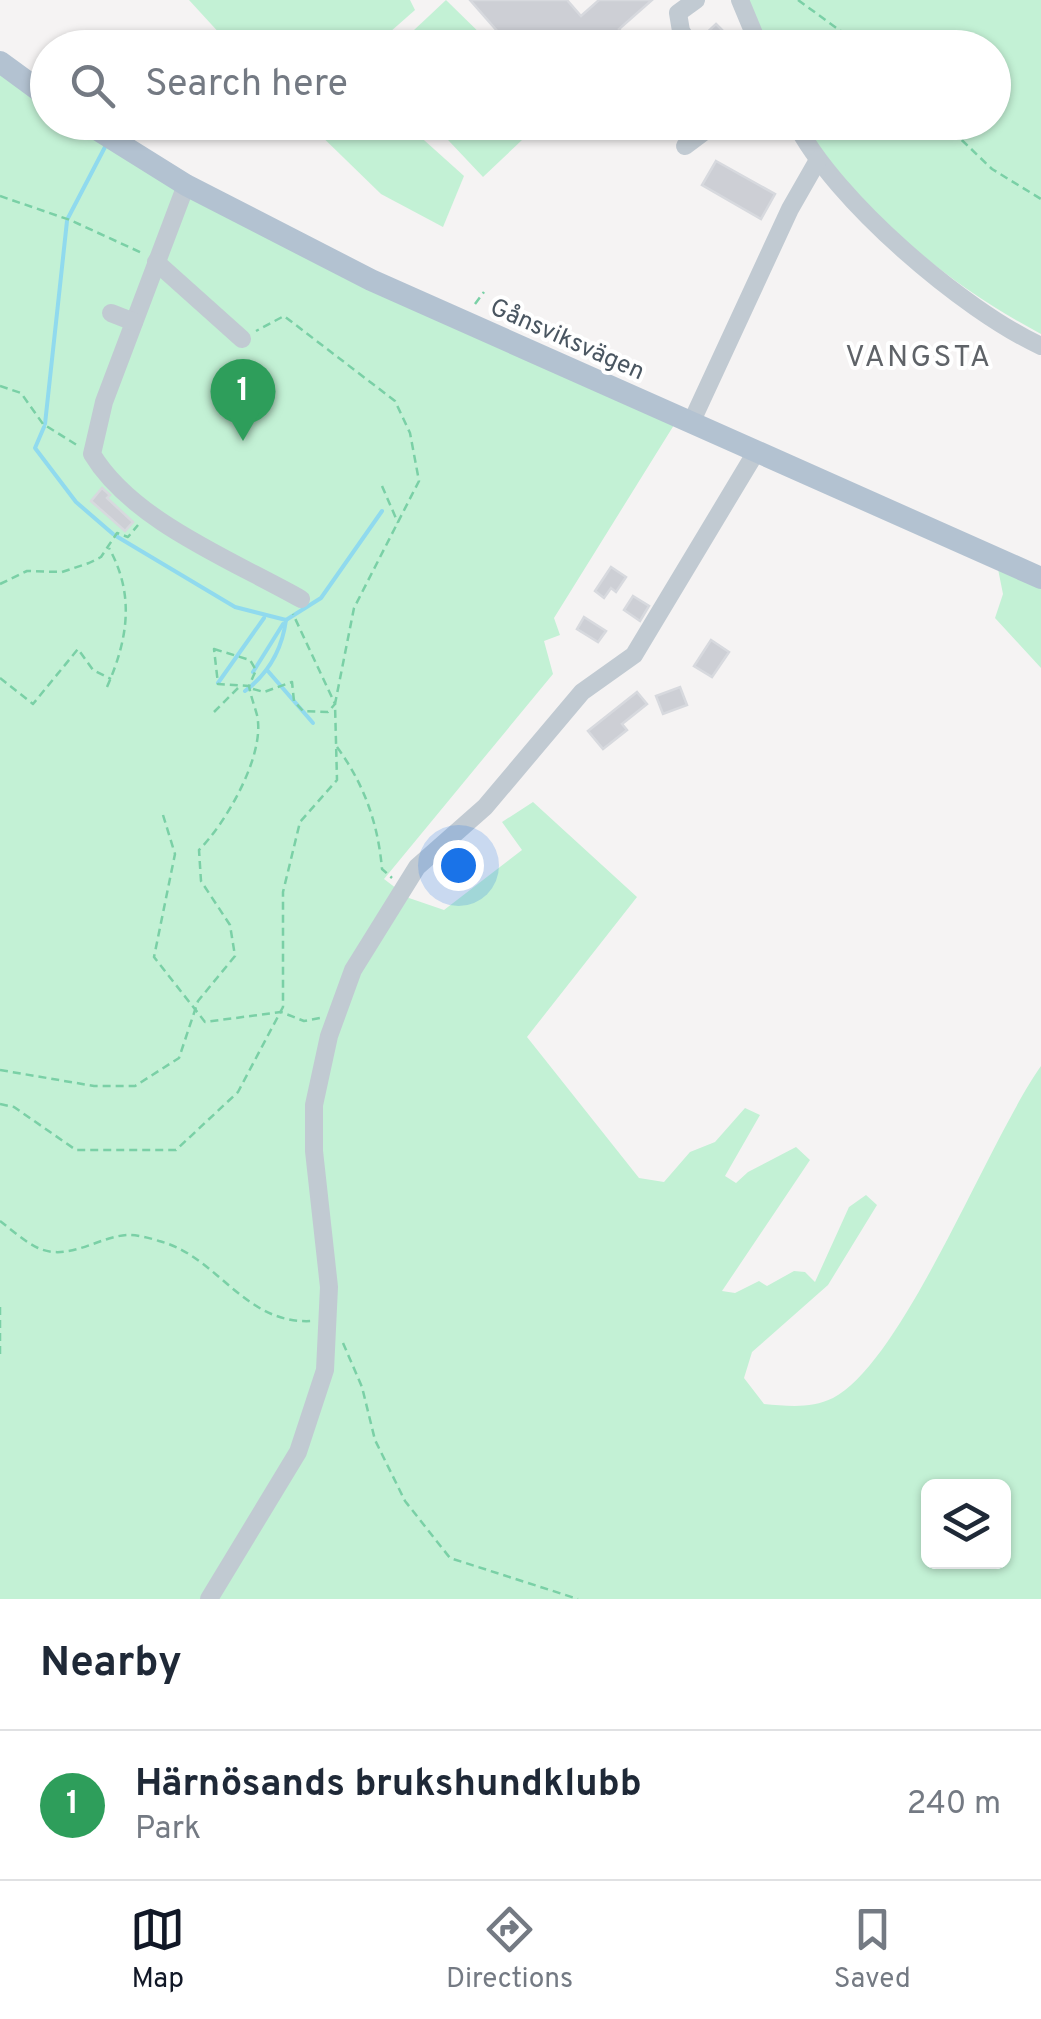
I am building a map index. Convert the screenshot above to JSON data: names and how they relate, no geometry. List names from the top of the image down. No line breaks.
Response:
{"streets":{"main road":["Gånsviksvägen"]},"districts":["VANGSTA"],"page":{"search":"Search here","pins":"1","heading":"Nearby","list":[{"mark":"1","name":"Härnösands brukshundklubb","note":"Park","value":"240 m"}],"nav":["Map","Directions","Saved"]}}
